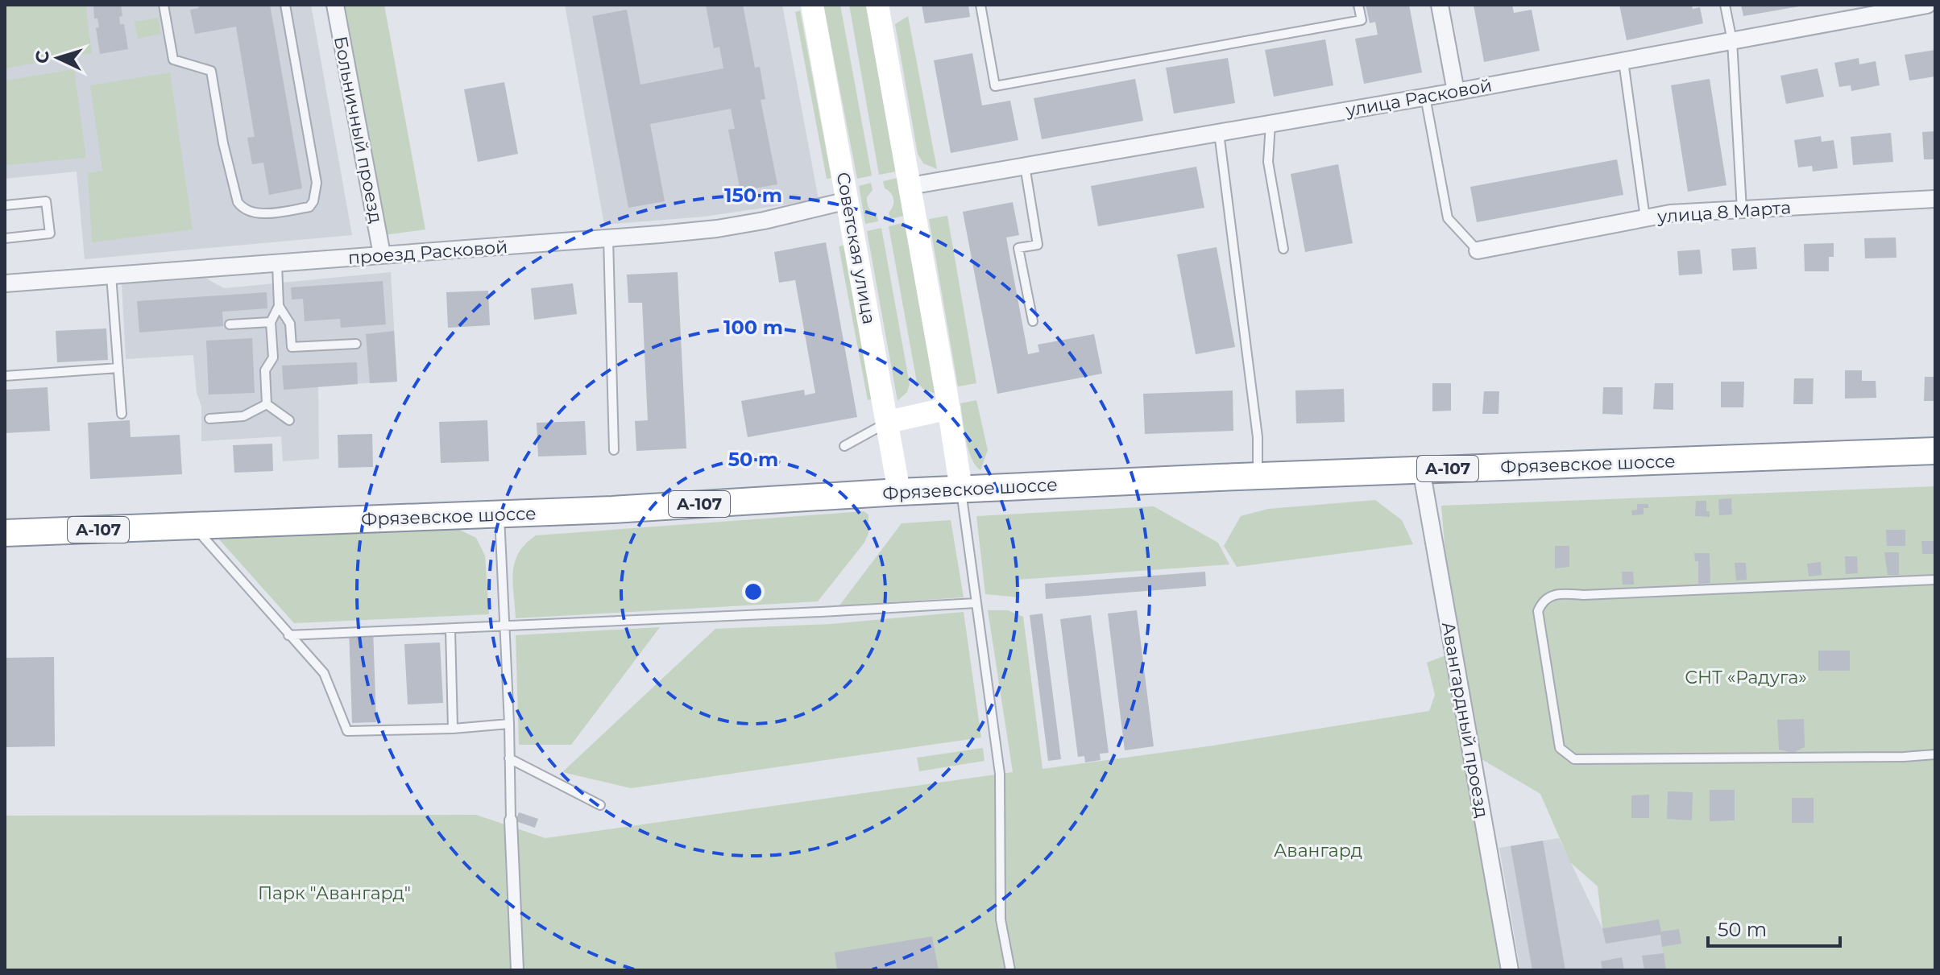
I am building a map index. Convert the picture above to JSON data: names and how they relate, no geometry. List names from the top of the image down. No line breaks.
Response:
{"streets":{"highway":["Фрязевское шоссе","А-107"],"main road":["Советская улица"],"street":["улица Расковой","Больничный проезд","улица 8 Марта","проезд Расковой","Авангардный проезд"]},"crossings":[["Больничный проезд","проезд Расковой"],["Советская улица","проезд Расковой"],["Советская улица","Фрязевское шоссе"],["Фрязевское шоссе","Авангардный проезд"]],"parks":["СНТ «Радуга»","Авангард","Парк \"Авангард\""],"scale_bar":"50 m","north":"left","rings":["150 m","100 m","50 m"]}
